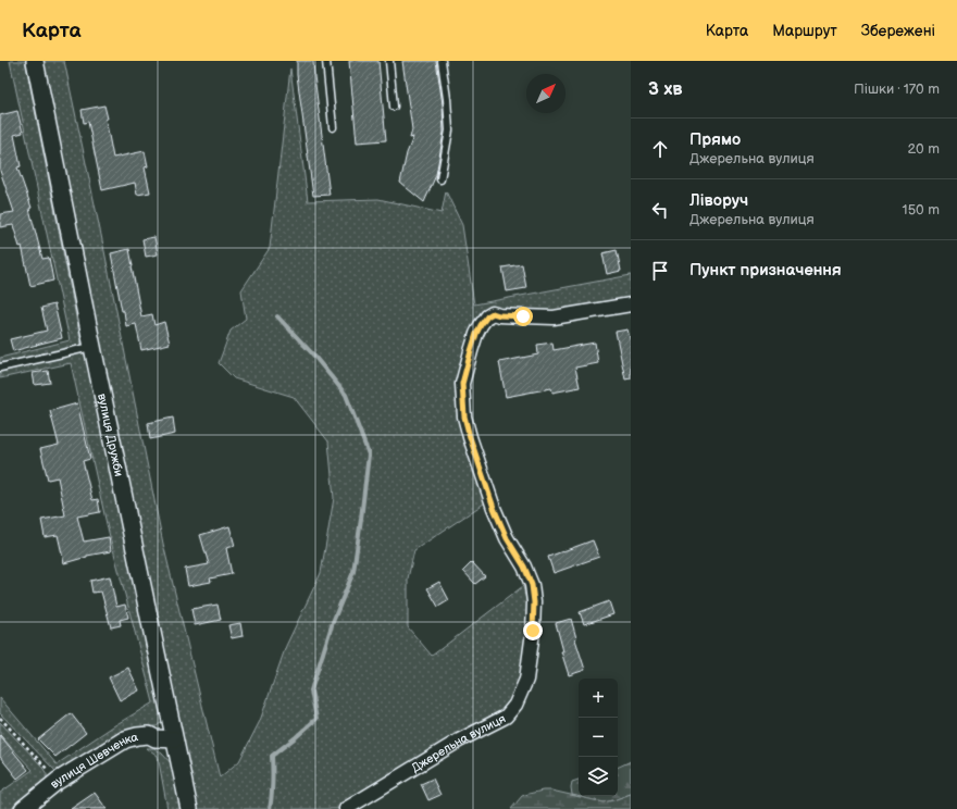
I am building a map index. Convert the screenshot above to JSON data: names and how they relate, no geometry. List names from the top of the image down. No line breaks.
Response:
{"streets":{"street":["вулиця Дружби","Джерельна вулиця","вулиця Шевченка"]},"crossings":[["вулиця Дружби","вулиця Шевченка"]],"north":"top right","page":{"header":"Карта","nav":["Карта","Маршрут","Збережені"],"heading":["3 хв","Пішки · 170 m"],"list":[["Прямо","Джерельна вулиця","20 m"],["Ліворуч","Джерельна вулиця","150 m"],"Пункт призначення"],"map_buttons":["+","−"]}}
